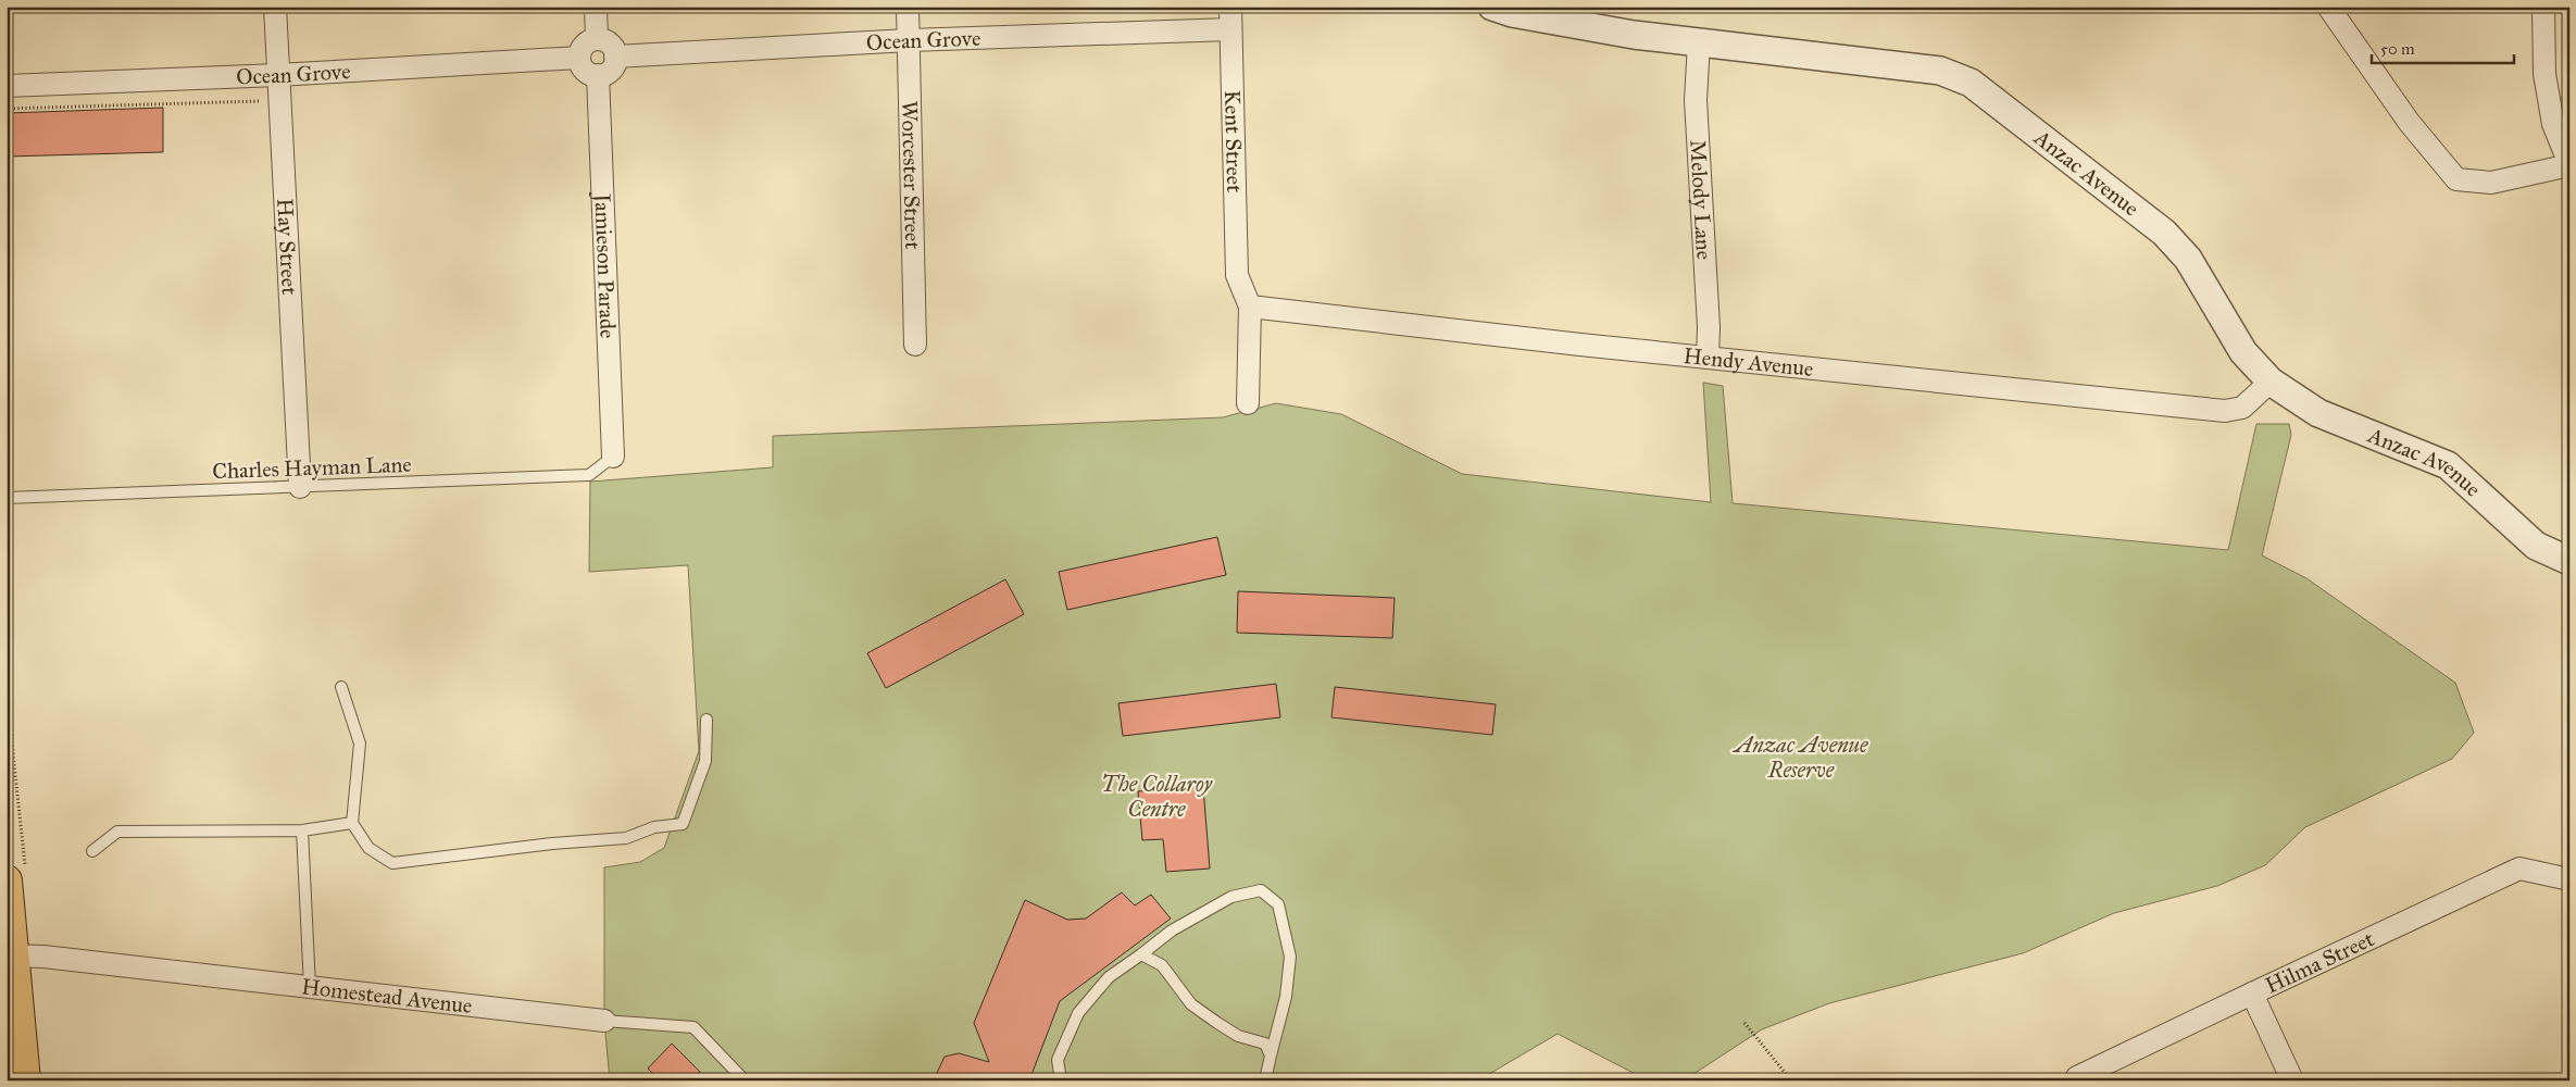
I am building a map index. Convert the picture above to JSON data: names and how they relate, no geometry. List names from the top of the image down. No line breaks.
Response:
{"streets":{"street":["Ocean Grove","Kent Street","Anzac Avenue","Worcester Street","Melody Lane","Hay Street","Jamieson Parade","Hendy Avenue","Hilma Street","Homestead Avenue"],"lane":["Charles Hayman Lane"]},"crossings":[["Ocean Grove","Kent Street"],["Ocean Grove","Worcester Street"],["Ocean Grove","Hay Street"],["Ocean Grove","Jamieson Parade"],["Kent Street","Hendy Avenue"],["Anzac Avenue","Melody Lane"],["Anzac Avenue","Hendy Avenue"],["Melody Lane","Hendy Avenue"],["Hay Street","Charles Hayman Lane"],["Jamieson Parade","Charles Hayman Lane"]],"parks":["Anzac Avenue Reserve","The Collaroy Centre"],"scale_bar":"50 m"}
